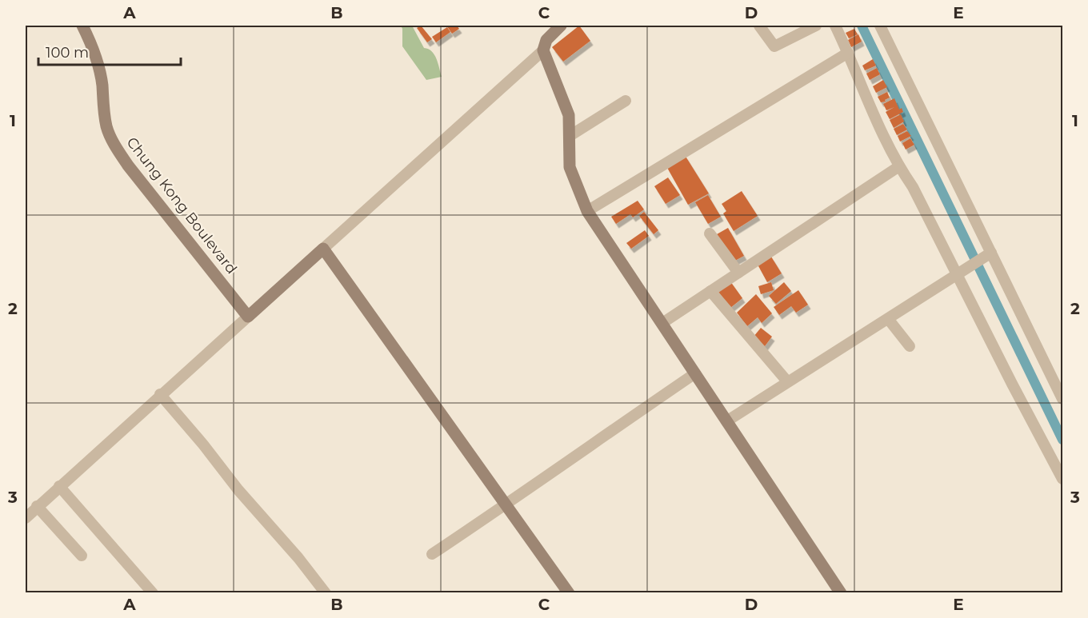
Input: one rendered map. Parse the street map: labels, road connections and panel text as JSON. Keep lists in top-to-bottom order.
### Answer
{
  "streets": {
    "main road": ["Chung Kong Boulevard"]
  },
  "scale_bar": "100 m",
  "grid": {
    "columns": [
      "A",
      "B",
      "C",
      "D",
      "E"
    ],
    "rows": ["1", "2", "3"]
  }
}
